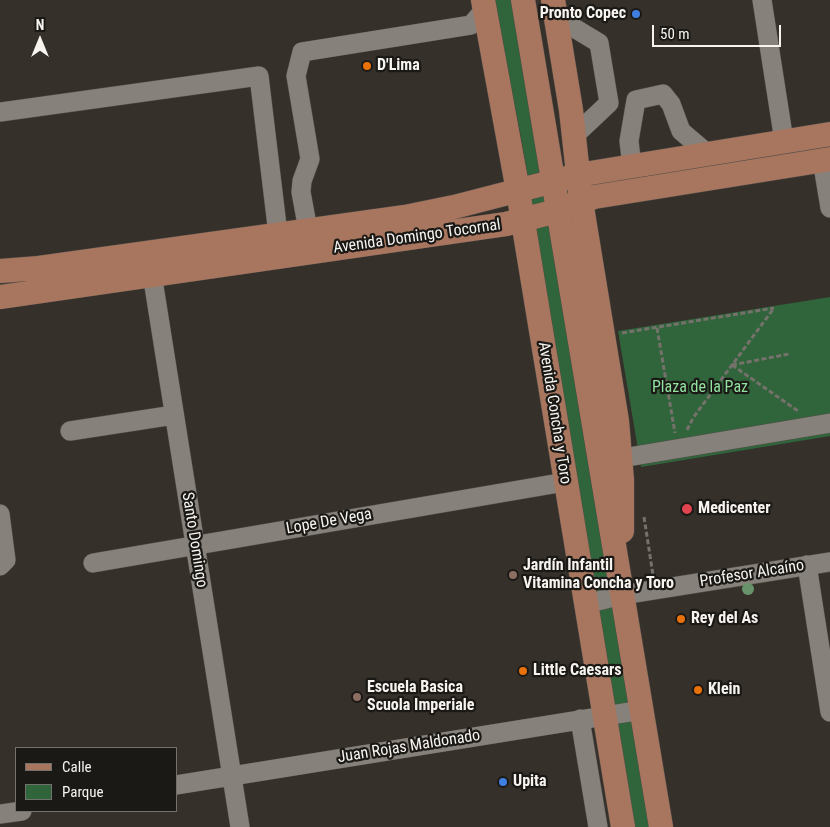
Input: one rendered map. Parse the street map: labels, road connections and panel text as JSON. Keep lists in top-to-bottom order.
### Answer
{
  "streets": {
    "main road": ["Avenida Domingo Tocornal", "Avenida Concha y Toro"],
    "street": [
      "Lope De Vega",
      "Santo Domingo",
      "Profesor Alcaíno",
      "Juan Rojas Maldonado"
    ]
  },
  "crossings": [
    ["Avenida Domingo Tocornal", "Avenida Concha y Toro"],
    ["Avenida Domingo Tocornal", "Santo Domingo"],
    ["Avenida Concha y Toro", "Lope De Vega"],
    ["Avenida Concha y Toro", "Profesor Alcaíno"],
    ["Avenida Concha y Toro", "Juan Rojas Maldonado"],
    ["Lope De Vega", "Santo Domingo"],
    ["Santo Domingo", "Juan Rojas Maldonado"]
  ],
  "parks": ["Plaza de la Paz"],
  "places": [
    "Pronto Copec",
    "D'Lima",
    "Medicenter",
    "Jardín Infantil Vitamina Concha y Toro",
    "Rey del As",
    "Little Caesars",
    "Klein",
    "Escuela Basica Scuola Imperiale",
    "Upita"
  ],
  "legend": ["Calle", "Parque"],
  "scale_bar": "50 m",
  "north": "top"
}
